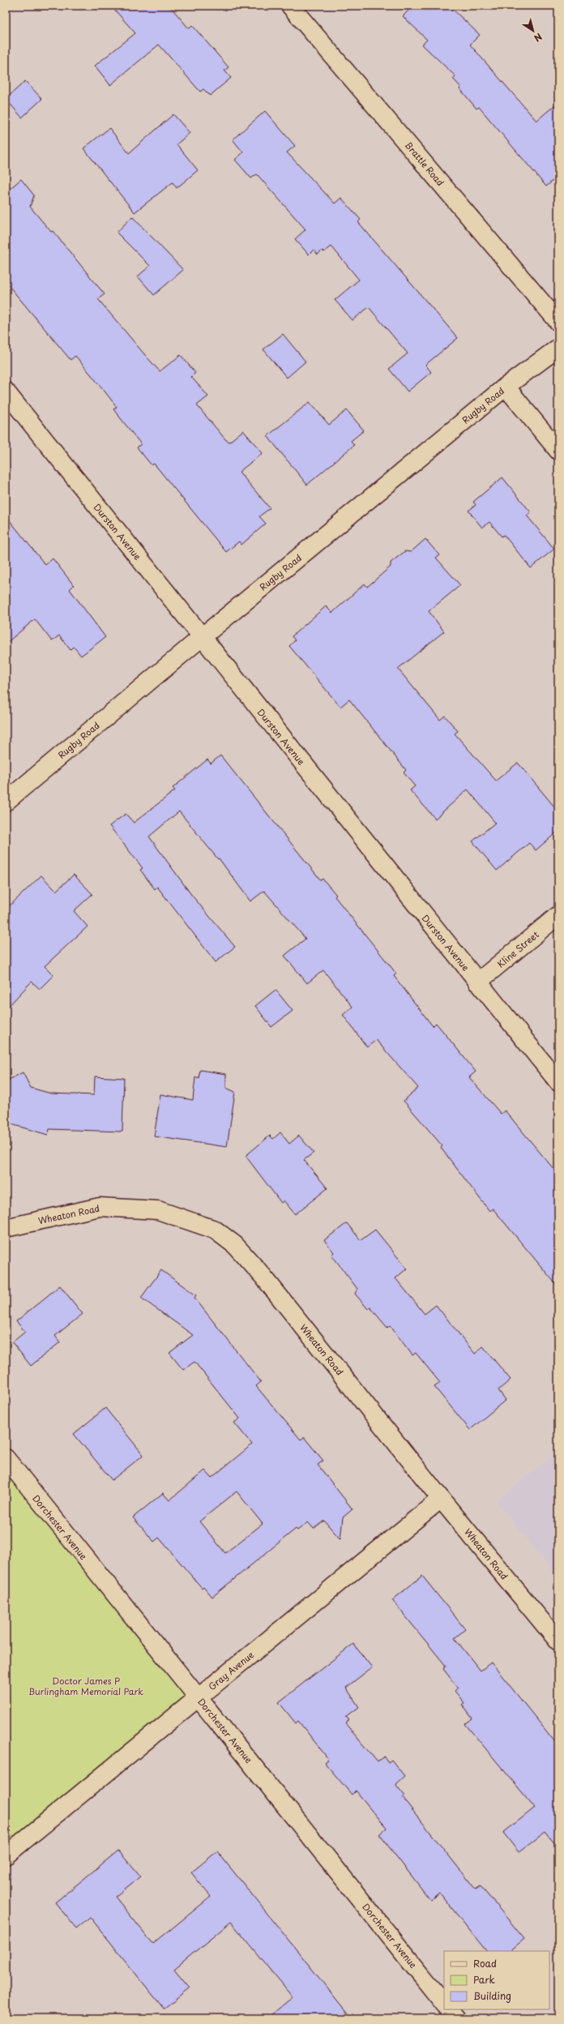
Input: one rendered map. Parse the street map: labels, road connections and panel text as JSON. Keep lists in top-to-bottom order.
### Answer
{
  "streets": {
    "street": [
      "Brattle Road",
      "Rugby Road",
      "Durston Avenue",
      "Kline Street",
      "Wheaton Road",
      "Dorchester Avenue",
      "Gray Avenue"
    ]
  },
  "crossings": [
    ["Rugby Road", "Durston Avenue"],
    ["Durston Avenue", "Kline Street"],
    ["Wheaton Road", "Gray Avenue"],
    ["Dorchester Avenue", "Gray Avenue"]
  ],
  "parks": ["Doctor James P Burlingham Memorial Park"],
  "legend": ["Road", "Park", "Building"],
  "north": "bottom right"
}
